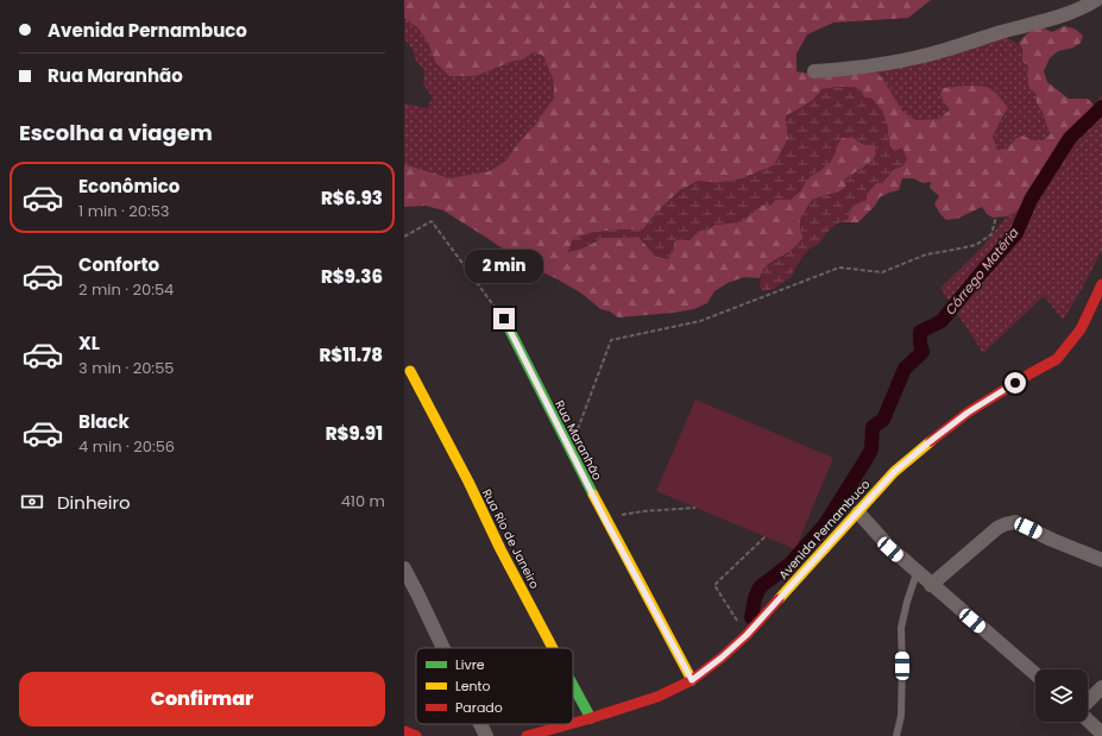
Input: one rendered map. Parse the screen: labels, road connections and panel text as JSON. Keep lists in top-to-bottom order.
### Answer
{
  "streets": {
    "street": ["Rua Maranhão", "Avenida Pernambuco", "Rua Rio de Janeiro"]
  },
  "crossings": [
    ["Rua Maranhão", "Avenida Pernambuco"],
    ["Avenida Pernambuco", "Rua Rio de Janeiro"]
  ],
  "water": ["Córrego Matéria"],
  "legend": ["Livre", "Lento", "Parado"],
  "page": {
    "banner": ["Avenida Pernambuco", "Rua Maranhão"],
    "heading": "Escolha a viagem",
    "list": [
      {
        "name": "Econômico",
        "note": "1 min · 20:53",
        "value": "R$6.93"
      },
      {
        "name": "Conforto",
        "note": "2 min · 20:54",
        "value": "R$9.36"
      },
      {
        "name": "XL",
        "note": "3 min · 20:55",
        "value": "R$11.78"
      },
      {
        "name": "Black",
        "note": "4 min · 20:56",
        "value": "R$9.91"
      }
    ],
    "bubble": "2 min",
    "pay": ["Dinheiro", "410 m"],
    "buttons": "Confirmar"
  }
}
